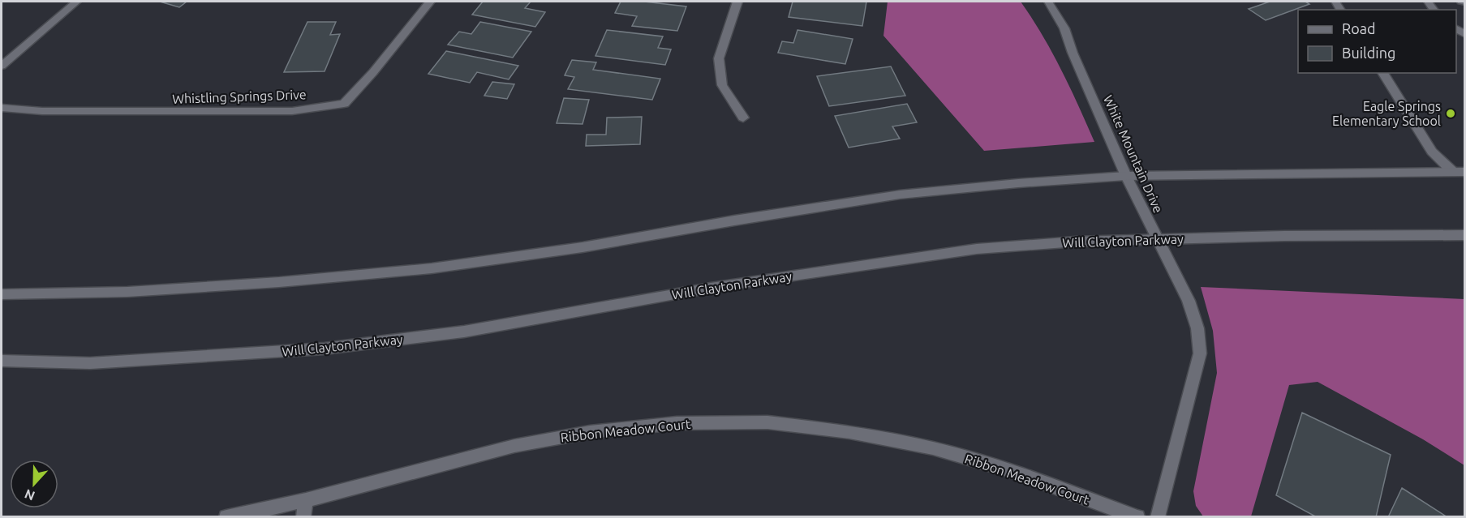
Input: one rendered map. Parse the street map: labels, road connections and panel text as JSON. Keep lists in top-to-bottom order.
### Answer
{
  "streets": {
    "main road": [
      "Whistling Springs Drive",
      "White Mountain Drive",
      "Will Clayton Parkway",
      "Ribbon Meadow Court"
    ]
  },
  "crossings": [
    ["White Mountain Drive", "Will Clayton Parkway"]
  ],
  "places": ["Eagle Springs Elementary School"],
  "legend": ["Road", "Building"],
  "north": "bottom"
}
